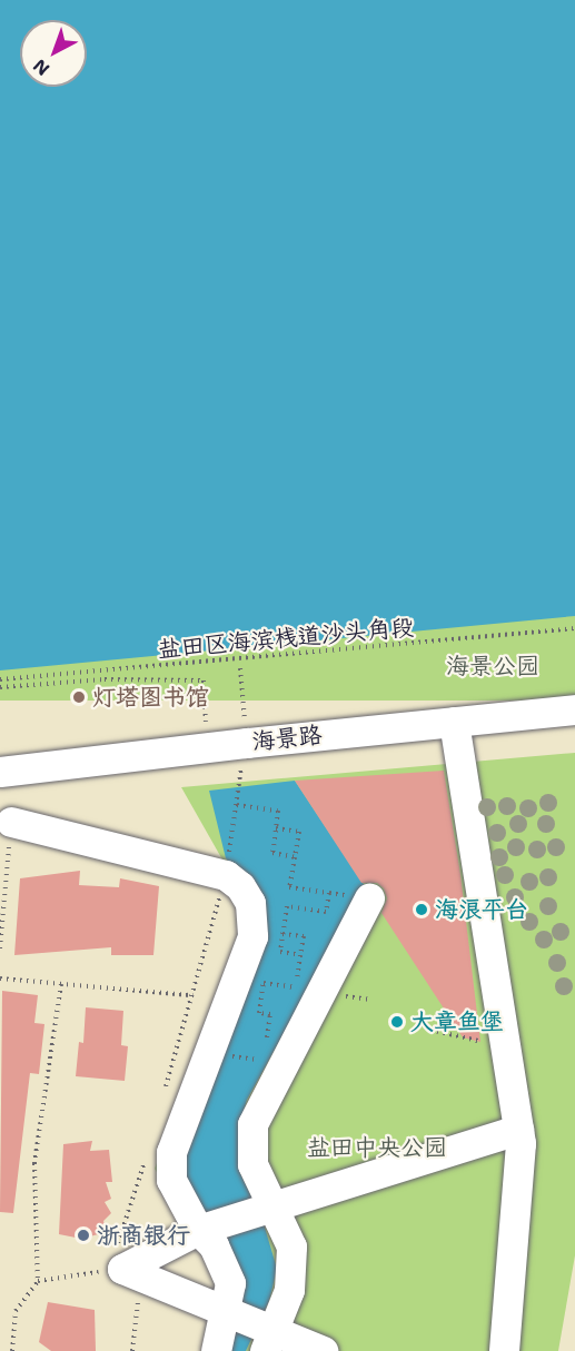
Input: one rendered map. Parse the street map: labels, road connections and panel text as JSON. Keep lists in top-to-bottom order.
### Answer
{
  "streets": {
    "street": ["海景路"],
    "path": ["盐田区海滨栈道沙头角段"]
  },
  "parks": ["海景公园", "盐田中央公园"],
  "places": [
    "灯塔图书馆",
    "海浪平台",
    "大章鱼堡",
    "浙商银行"
  ],
  "north": "bottom left"
}
